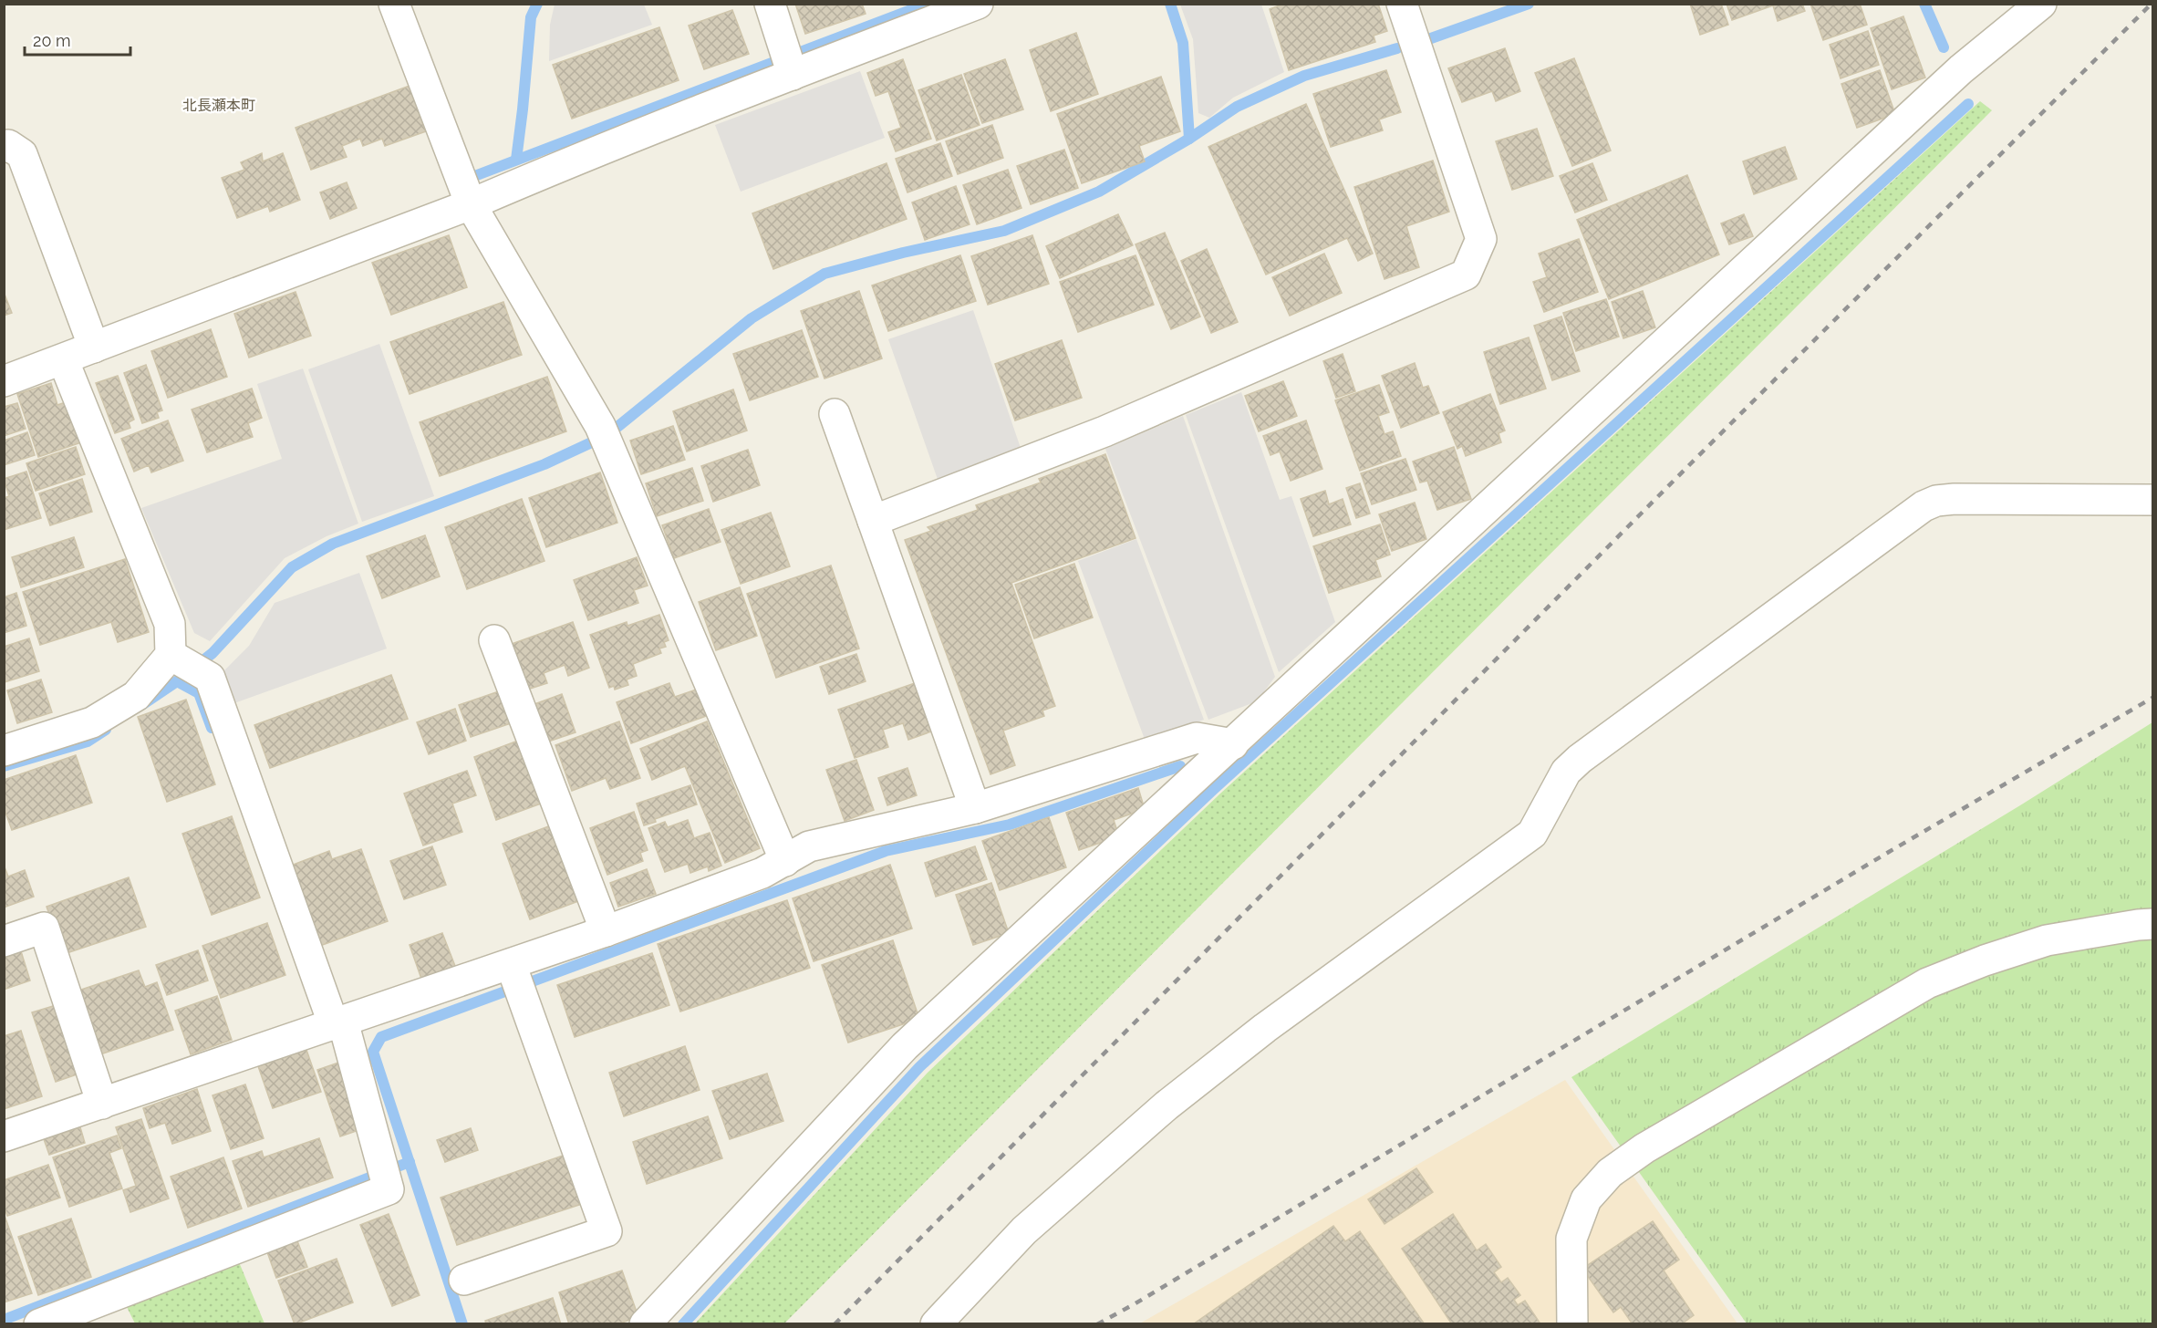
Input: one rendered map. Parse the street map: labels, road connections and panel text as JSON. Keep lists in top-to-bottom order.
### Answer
{
  "districts": ["北長瀬本町"],
  "scale_bar": "20 m"
}
